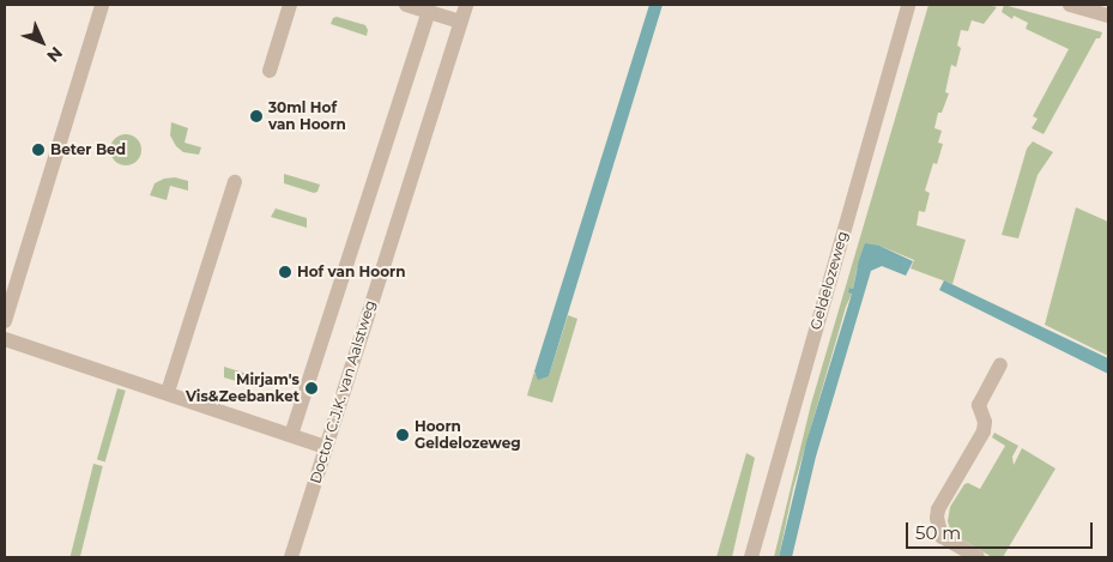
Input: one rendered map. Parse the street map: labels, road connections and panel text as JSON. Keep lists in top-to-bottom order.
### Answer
{
  "streets": {
    "street": ["Geldelozeweg", "Doctor C.J.K. van Aalstweg"]
  },
  "places": [
    "30ml Hof van Hoorn",
    "Beter Bed",
    "Hof van Hoorn",
    "Mirjam's Vis&Zeebanket",
    "Hoorn Geldelozeweg"
  ],
  "scale_bar": "50 m",
  "north": "bottom right"
}
